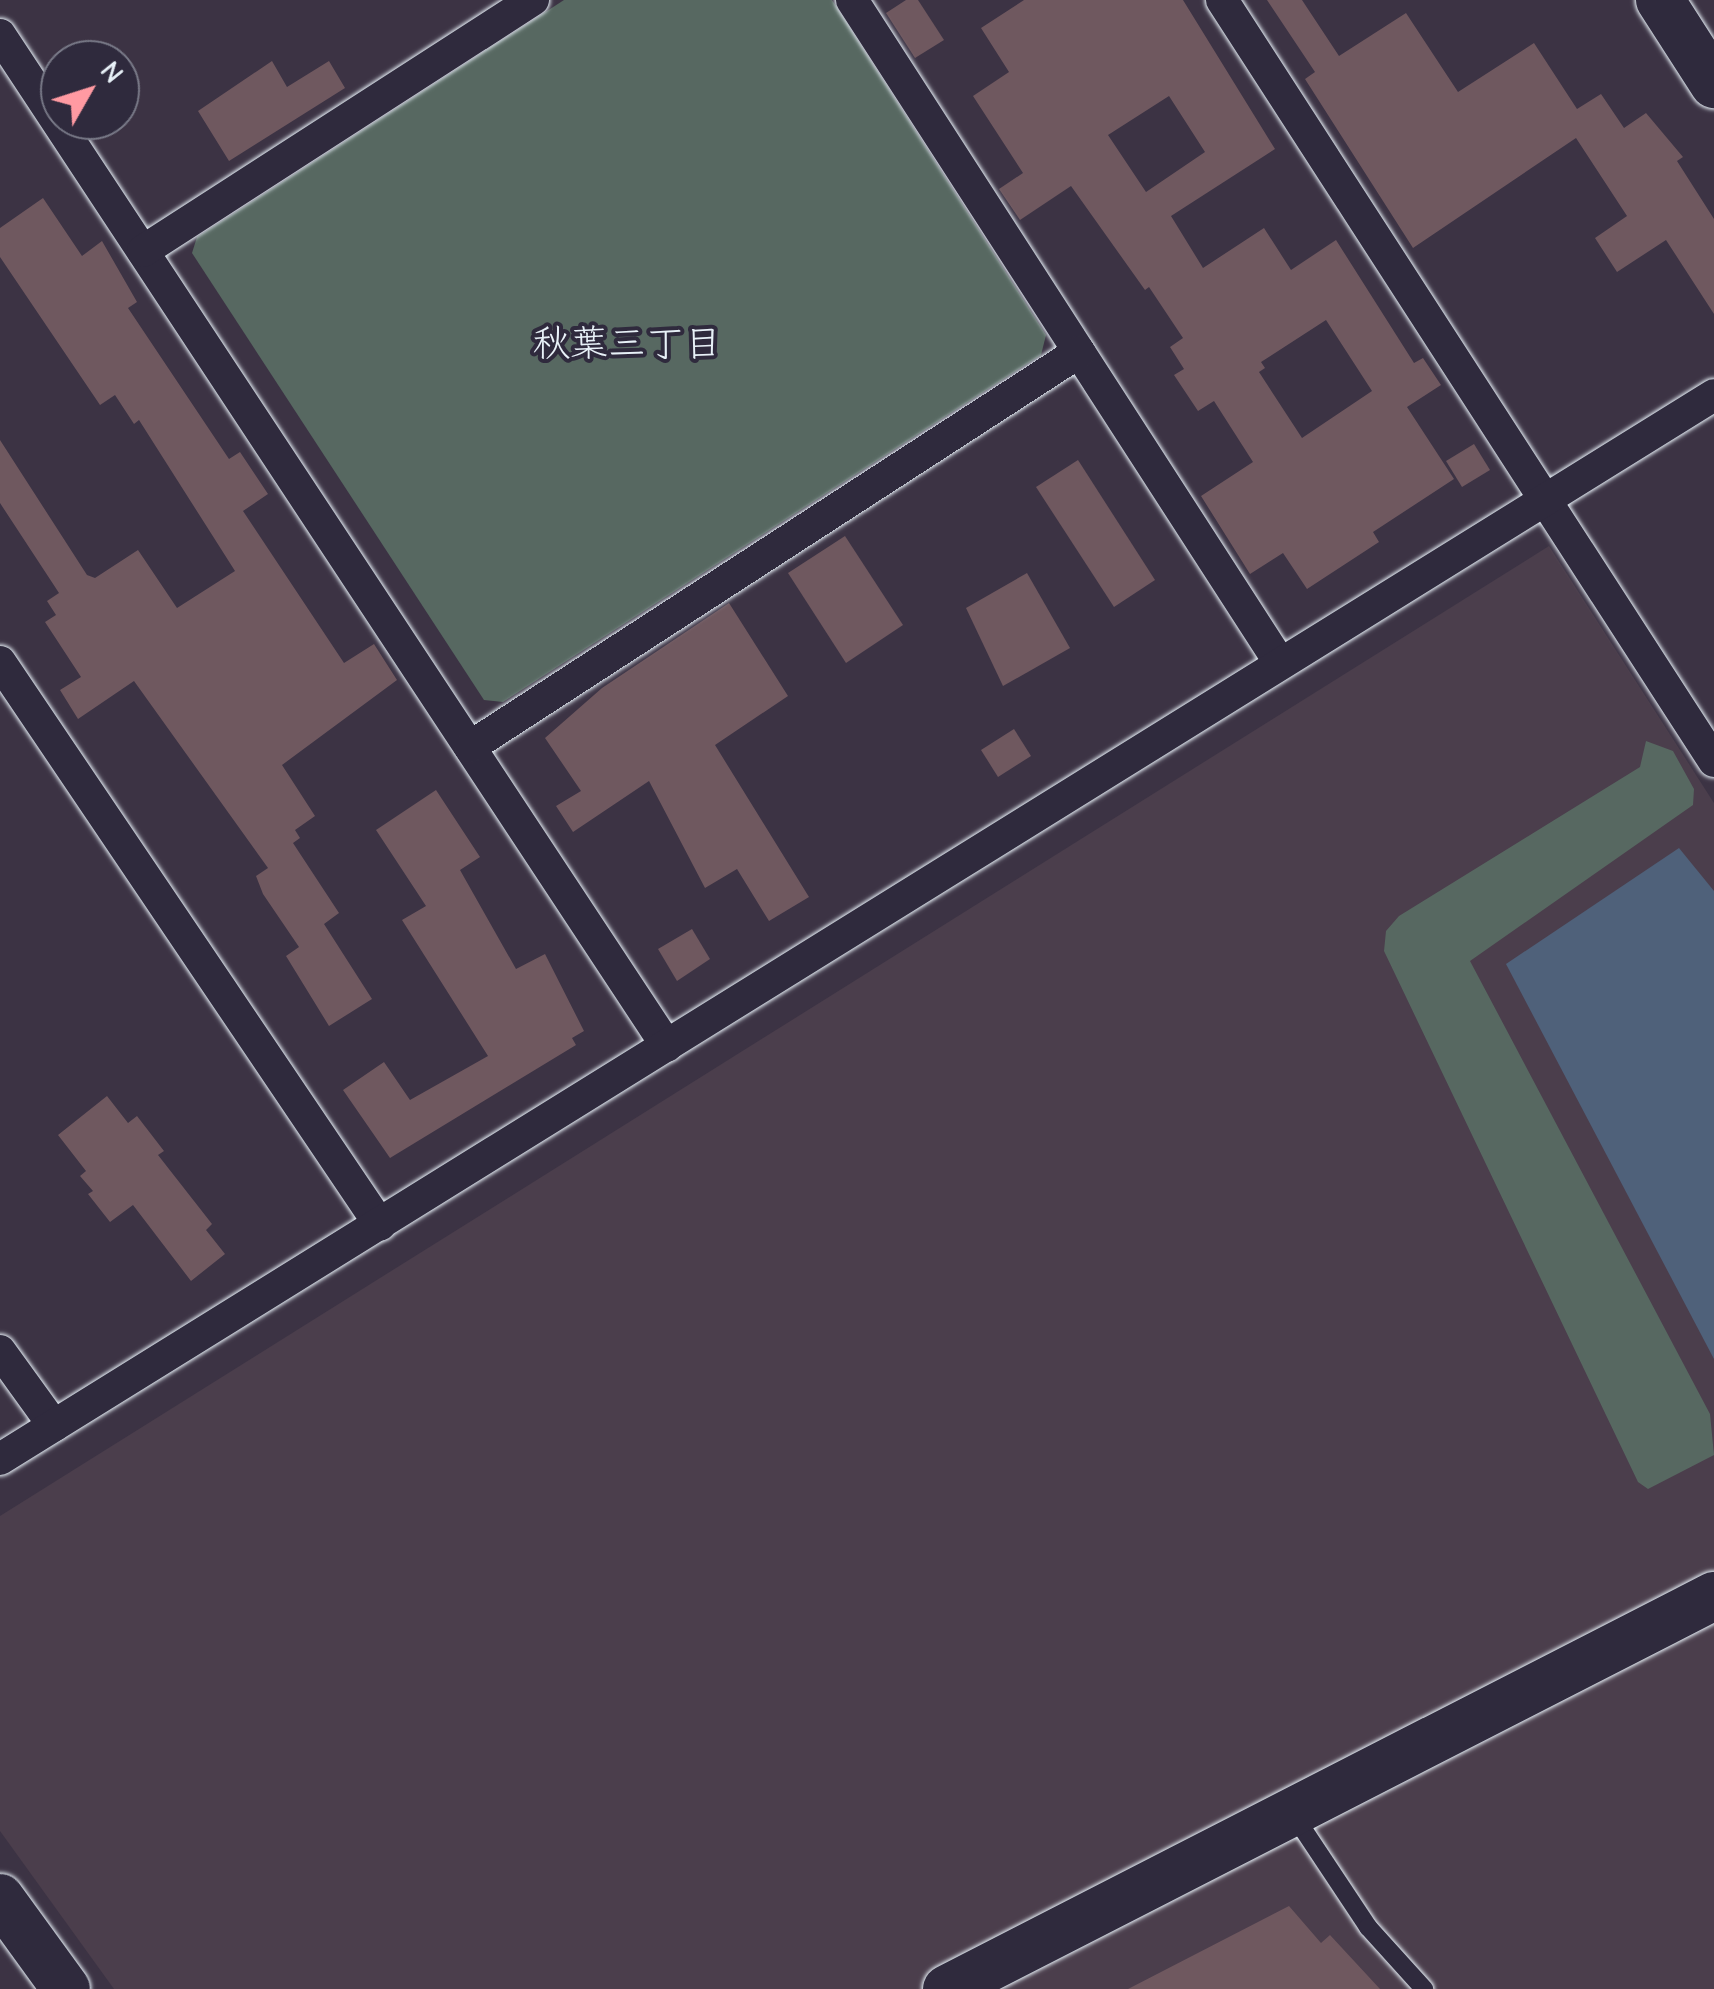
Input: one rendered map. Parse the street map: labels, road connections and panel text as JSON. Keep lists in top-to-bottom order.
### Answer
{
  "districts": ["秋葉三丁目"],
  "north": "top right"
}
